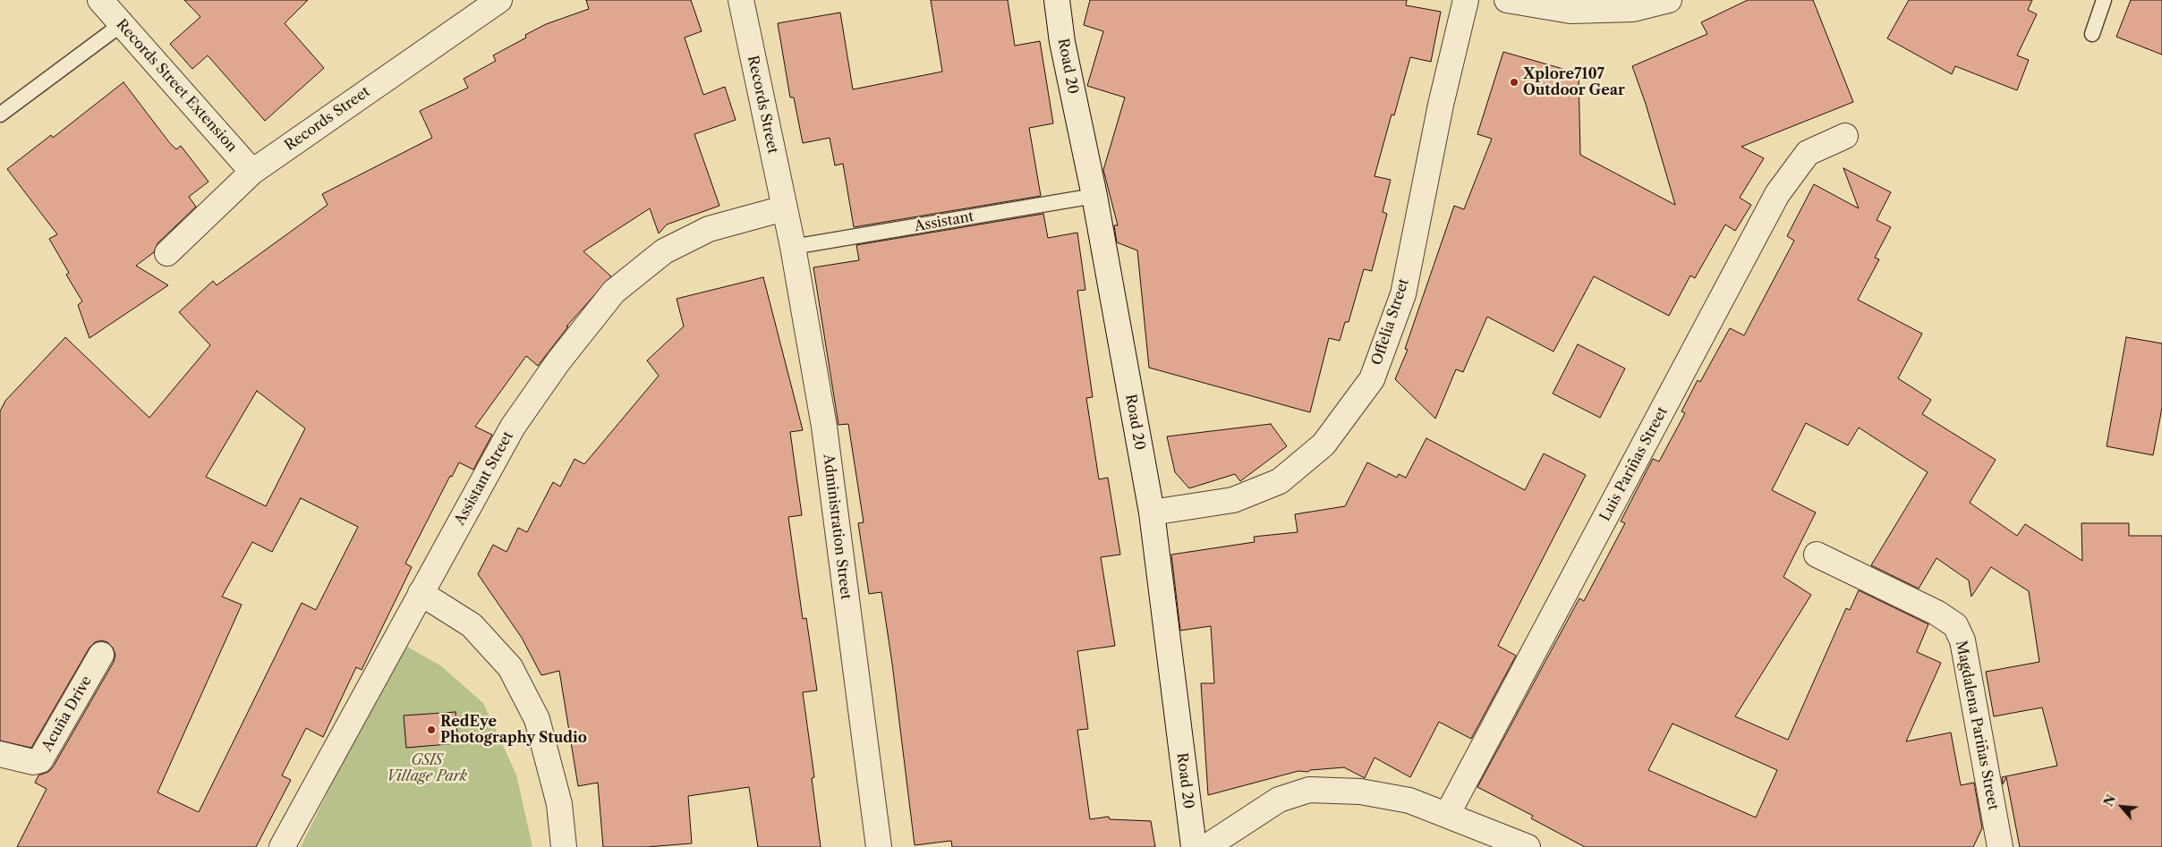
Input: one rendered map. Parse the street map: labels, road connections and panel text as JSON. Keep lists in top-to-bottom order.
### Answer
{
  "streets": {
    "street": [
      "Road 20",
      "Records Street Extension",
      "Records Street",
      "Offelia Street",
      "Luis Pariñas Street",
      "Assistant Street",
      "Administration Street",
      "Acuña Drive",
      "Magdalena Pariñas Street"
    ],
    "lane": ["Assistant"]
  },
  "crossings": [
    ["Road 20", "Assistant"],
    ["Road 20", "Offelia Street"],
    ["Records Street Extension", "Records Street"],
    ["Records Street", "Assistant Street"],
    ["Records Street", "Administration Street"],
    ["Assistant", "Administration Street"],
    ["Assistant Street", "Administration Street"]
  ],
  "parks": ["GSIS Village Park"],
  "places": ["Xplore7107 Outdoor Gear", "RedEye Photography Studio"],
  "north": "top left"
}
